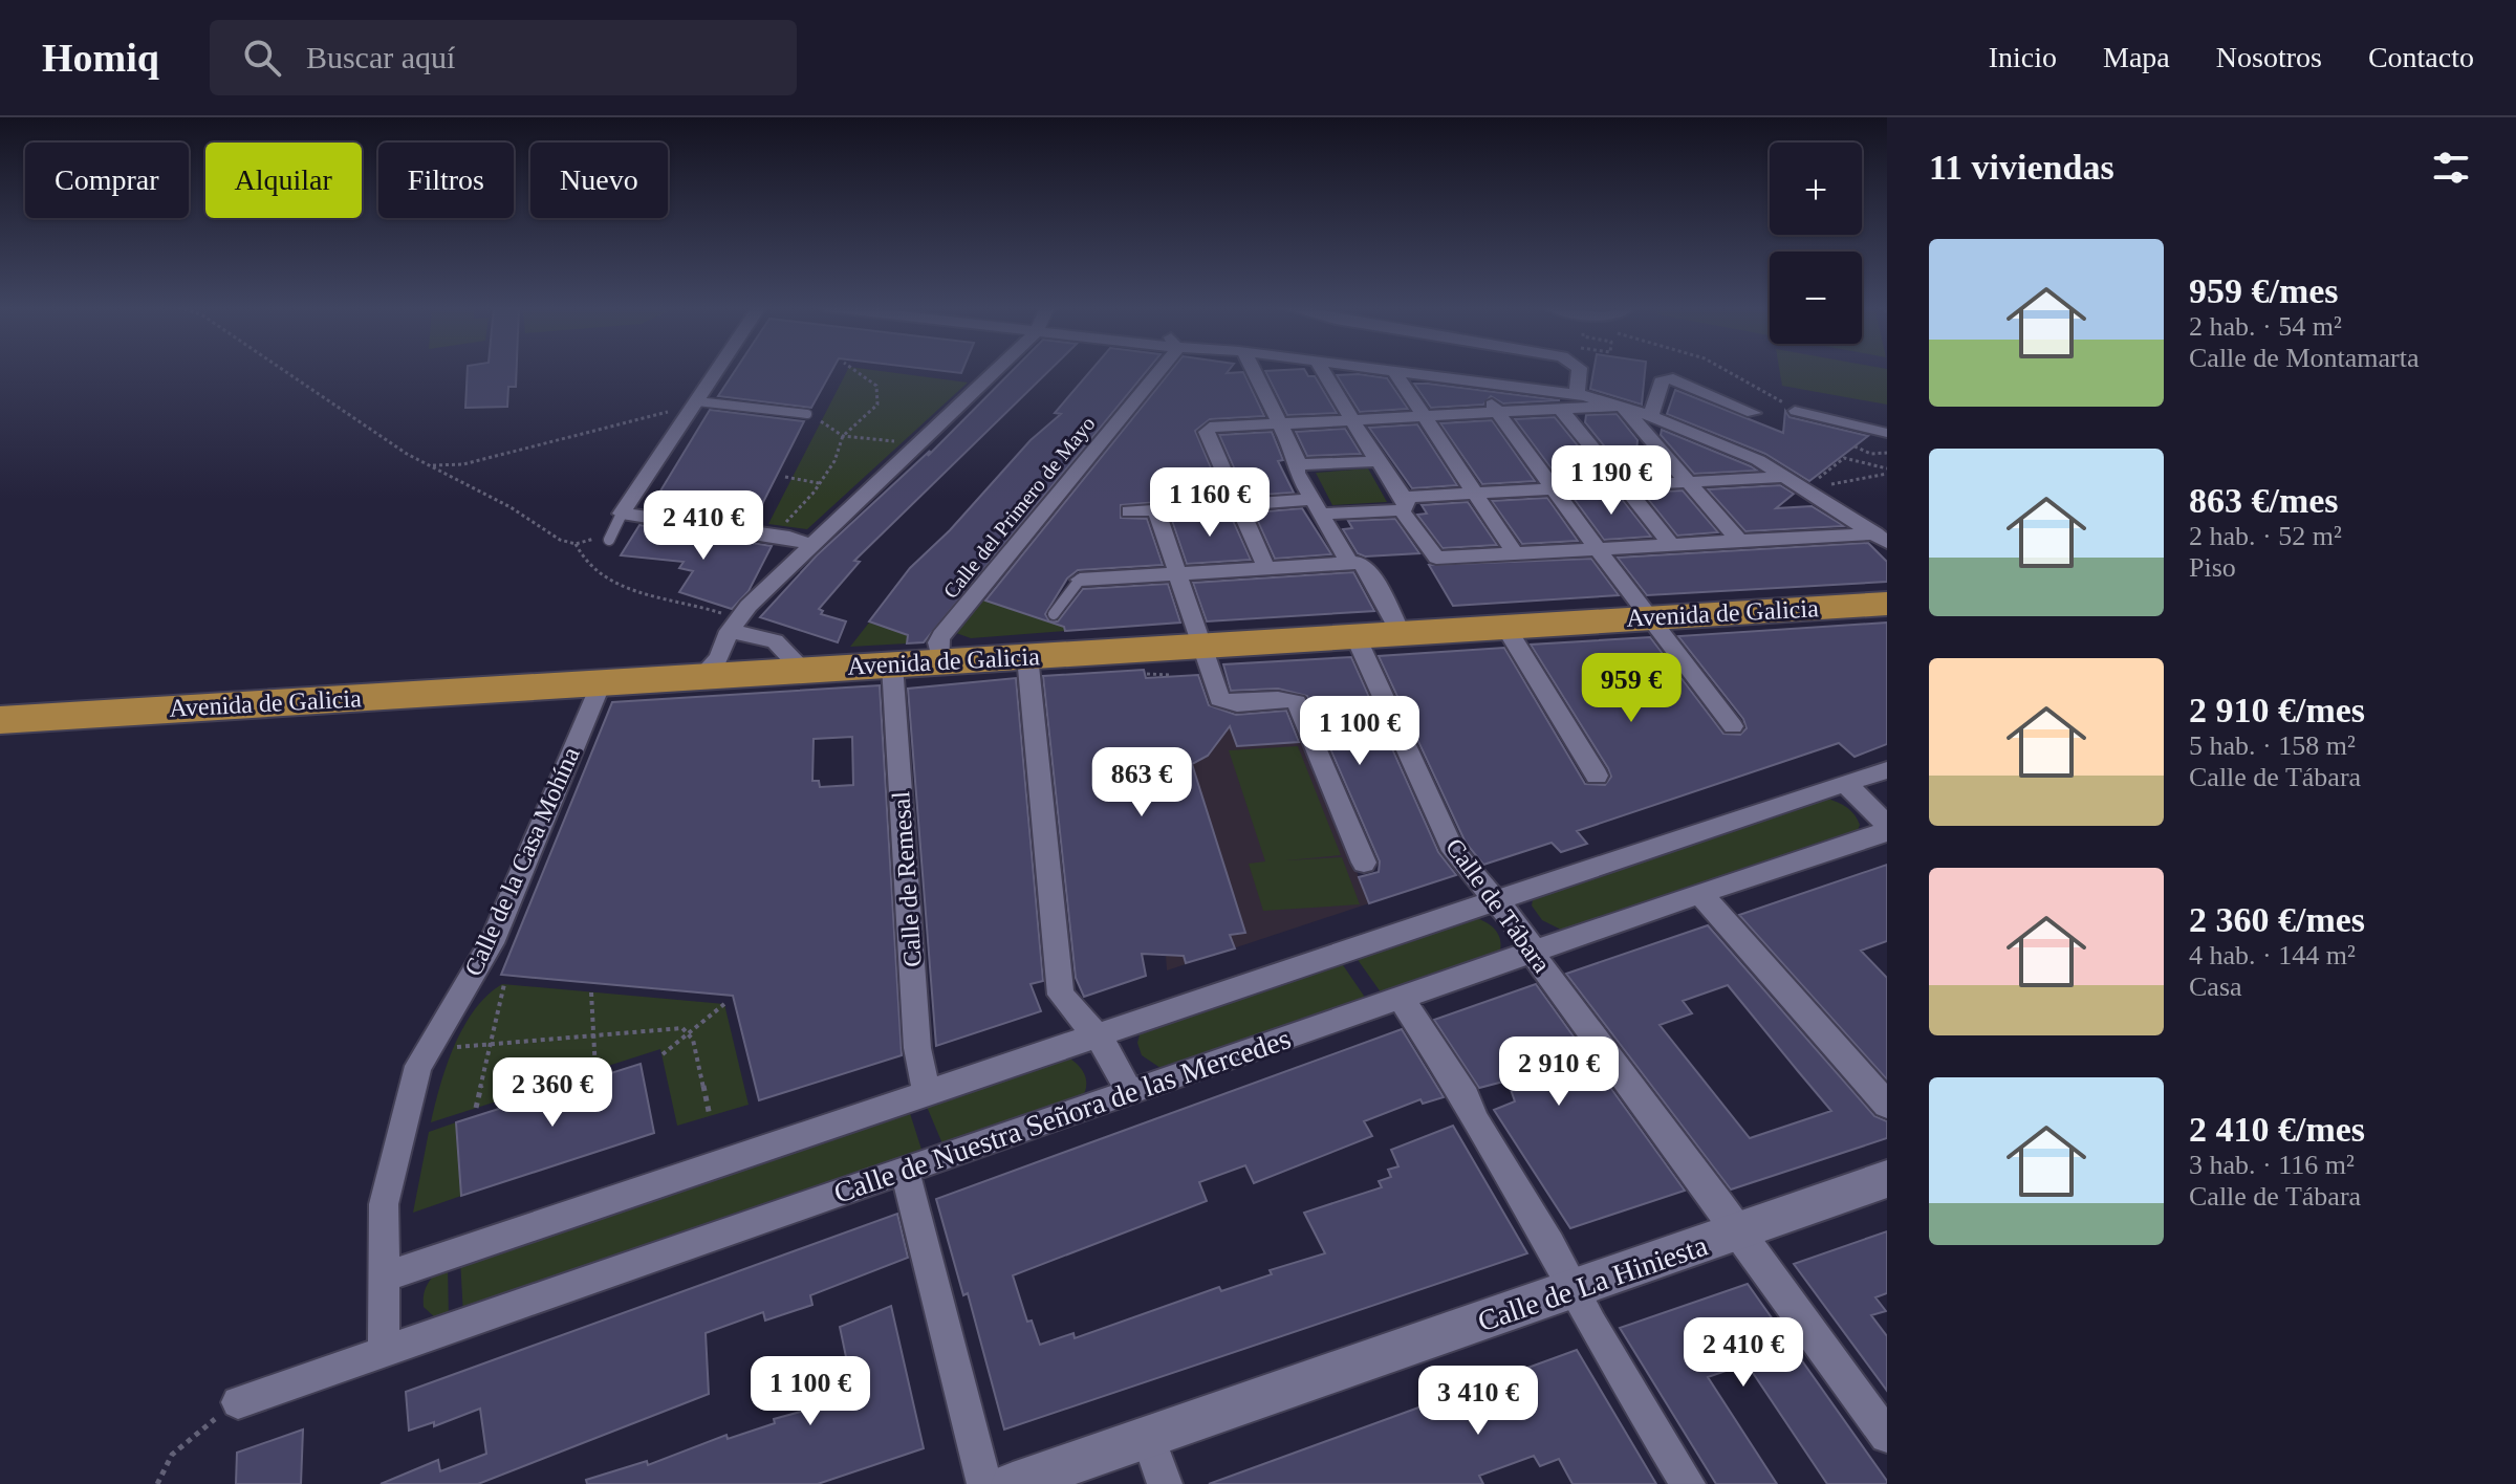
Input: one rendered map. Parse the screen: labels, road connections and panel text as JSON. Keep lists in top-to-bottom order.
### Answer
{
  "streets": {
    "highway": ["Avenida de Galicia"],
    "street": [
      "Calle del Primero de Mayo",
      "Calle de la Casa Mohína",
      "Calle de Remesal",
      "Calle de Tábara",
      "Calle de Nuestra Señora de las Mercedes",
      "Calle de La Hiniesta"
    ]
  },
  "crossings": [
    ["Calle del Primero de Mayo", "Avenida de Galicia"],
    ["Avenida de Galicia", "Calle de la Casa Mohína"],
    ["Avenida de Galicia", "Calle de Remesal"],
    ["Avenida de Galicia", "Calle de Tábara"],
    ["Calle de la Casa Mohína", "Calle de Nuestra Señora de las Mercedes"],
    ["Calle de Tábara", "Calle de Nuestra Señora de las Mercedes"],
    ["Calle de Tábara", "Calle de La Hiniesta"]
  ],
  "page": {
    "header": "Homiq",
    "search": "Buscar aquí",
    "nav": [
      "Inicio",
      "Mapa",
      "Nosotros",
      "Contacto"
    ],
    "heading": "11 viviendas",
    "map_buttons": ["+", "−"],
    "chip": [
      "Comprar",
      "Alquilar",
      "Filtros",
      "Nuevo"
    ],
    "list": [
      {
        "name": "959 €/mes",
        "note": "2 hab. · 54 m² · Calle de Montamarta"
      },
      {
        "name": "863 €/mes",
        "note": "2 hab. · 52 m² · Piso"
      },
      {
        "name": "2 910 €/mes",
        "note": "5 hab. · 158 m² · Calle de Tábara"
      },
      {
        "name": "2 360 €/mes",
        "note": "4 hab. · 144 m² · Casa"
      },
      {
        "name": "2 410 €/mes",
        "note": "3 hab. · 116 m² · Calle de Tábara"
      }
    ],
    "price": [
      "1 190 €",
      "1 160 €",
      "2 410 €",
      "959 €",
      "1 100 €",
      "863 €",
      "2 910 €",
      "2 360 €",
      "2 410 €",
      "1 100 €",
      "3 410 €"
    ]
  }
}
